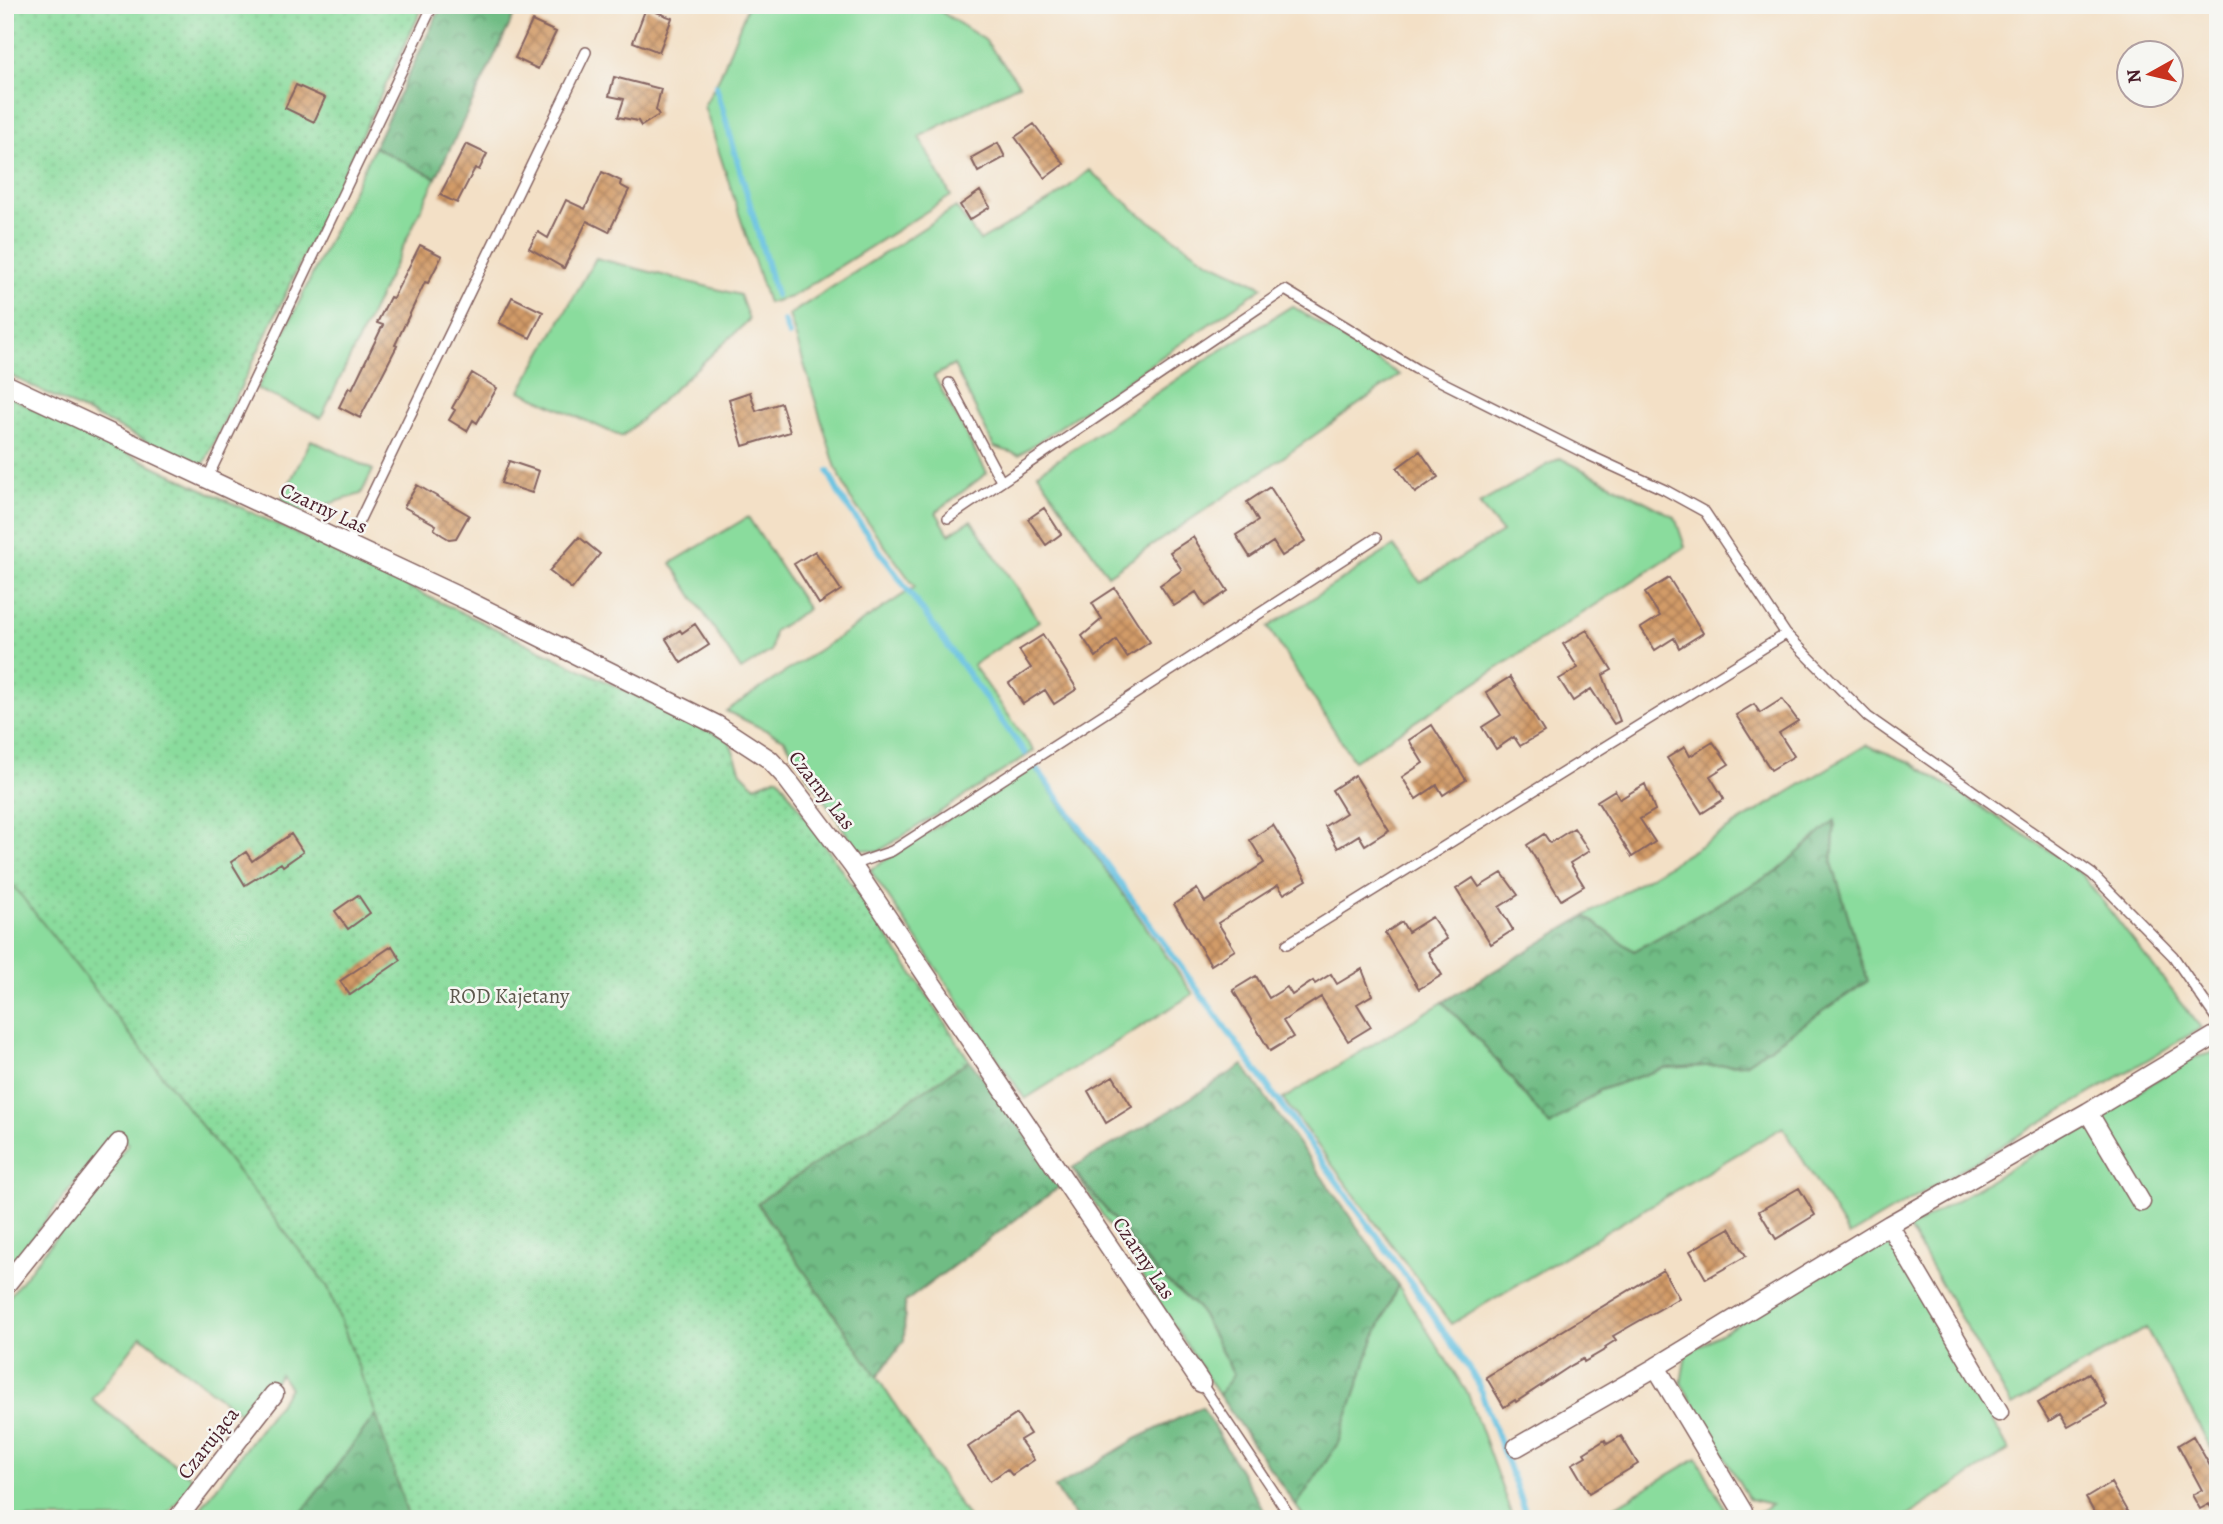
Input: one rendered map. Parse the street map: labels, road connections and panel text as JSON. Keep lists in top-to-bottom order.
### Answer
{
  "streets": {
    "street": ["Czarny Las", "Czarująca"]
  },
  "parks": ["ROD Kajetany"],
  "north": "left"
}
